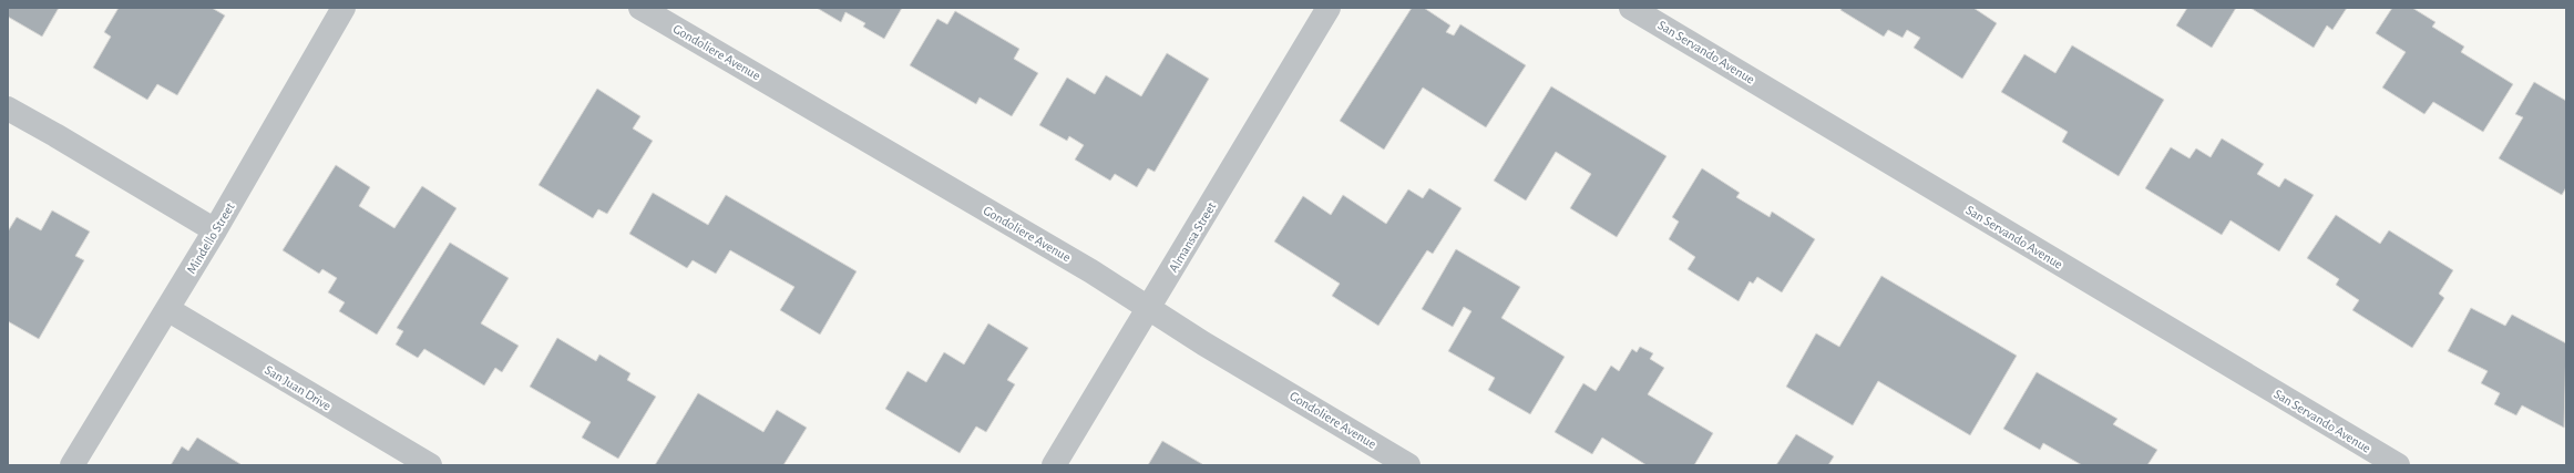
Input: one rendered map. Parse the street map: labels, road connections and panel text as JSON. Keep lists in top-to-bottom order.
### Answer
{
  "streets": {
    "street": [
      "Gondoliere Avenue",
      "San Servando Avenue",
      "Almansa Street",
      "Mindello Street",
      "San Juan Drive"
    ]
  },
  "crossings": [
    ["Gondoliere Avenue", "Almansa Street"],
    ["Mindello Street", "San Juan Drive"]
  ]
}
